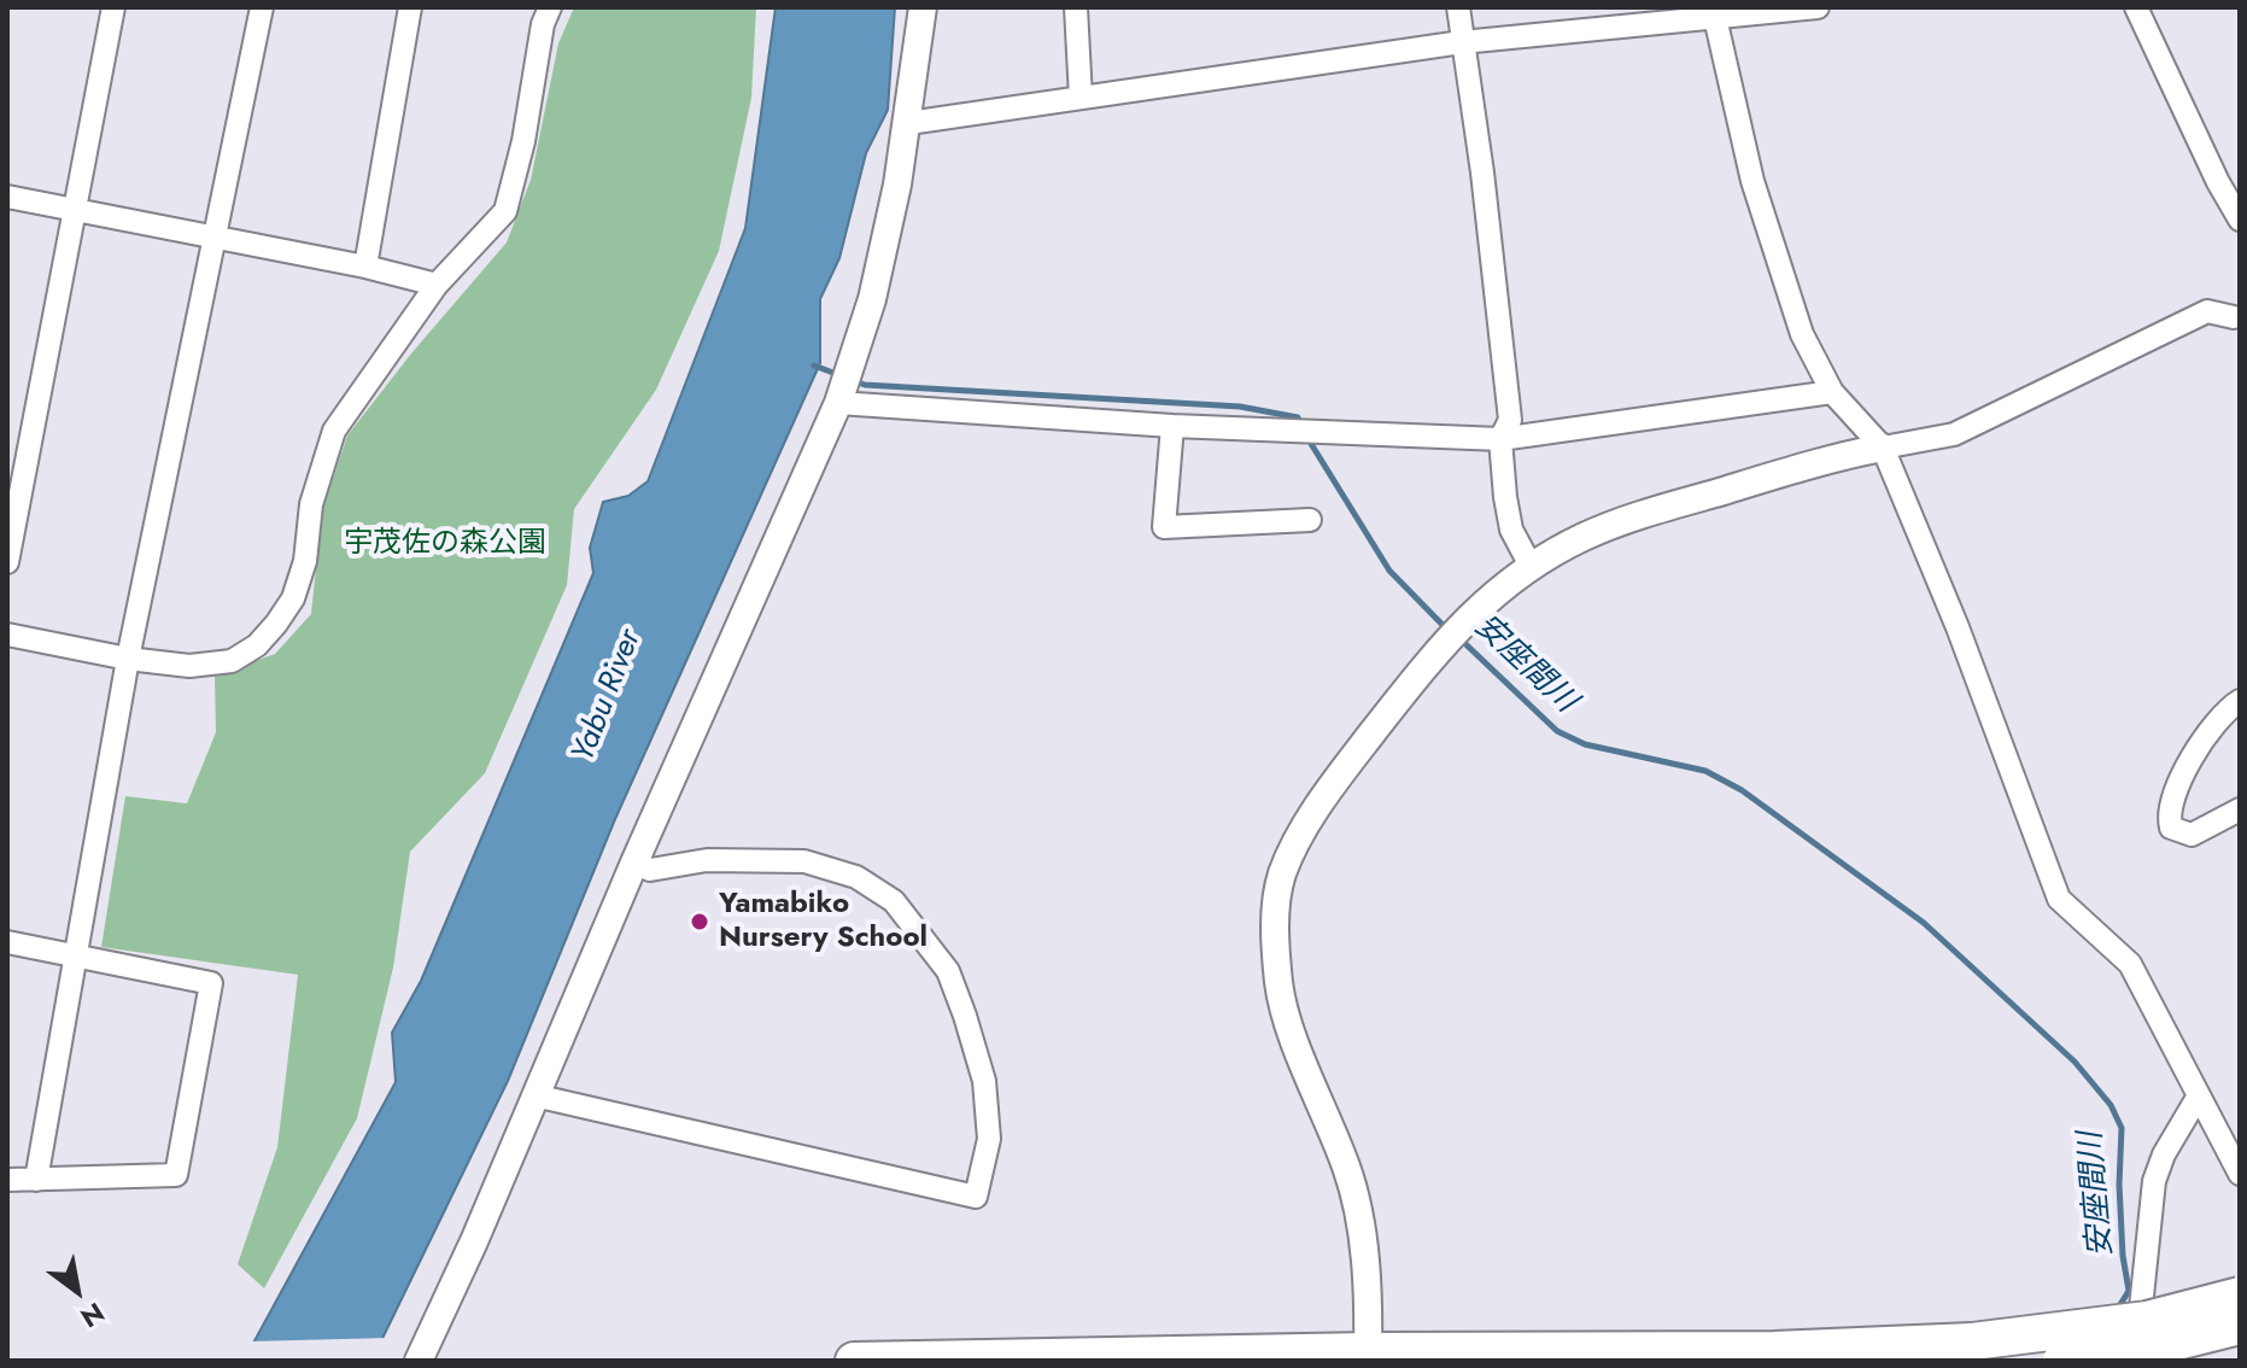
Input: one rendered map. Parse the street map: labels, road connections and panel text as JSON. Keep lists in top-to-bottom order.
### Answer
{
  "water": ["安座間川", "Yabu River"],
  "parks": ["宇茂佐の森公園"],
  "places": ["Yamabiko Nursery School"],
  "north": "bottom right"
}
